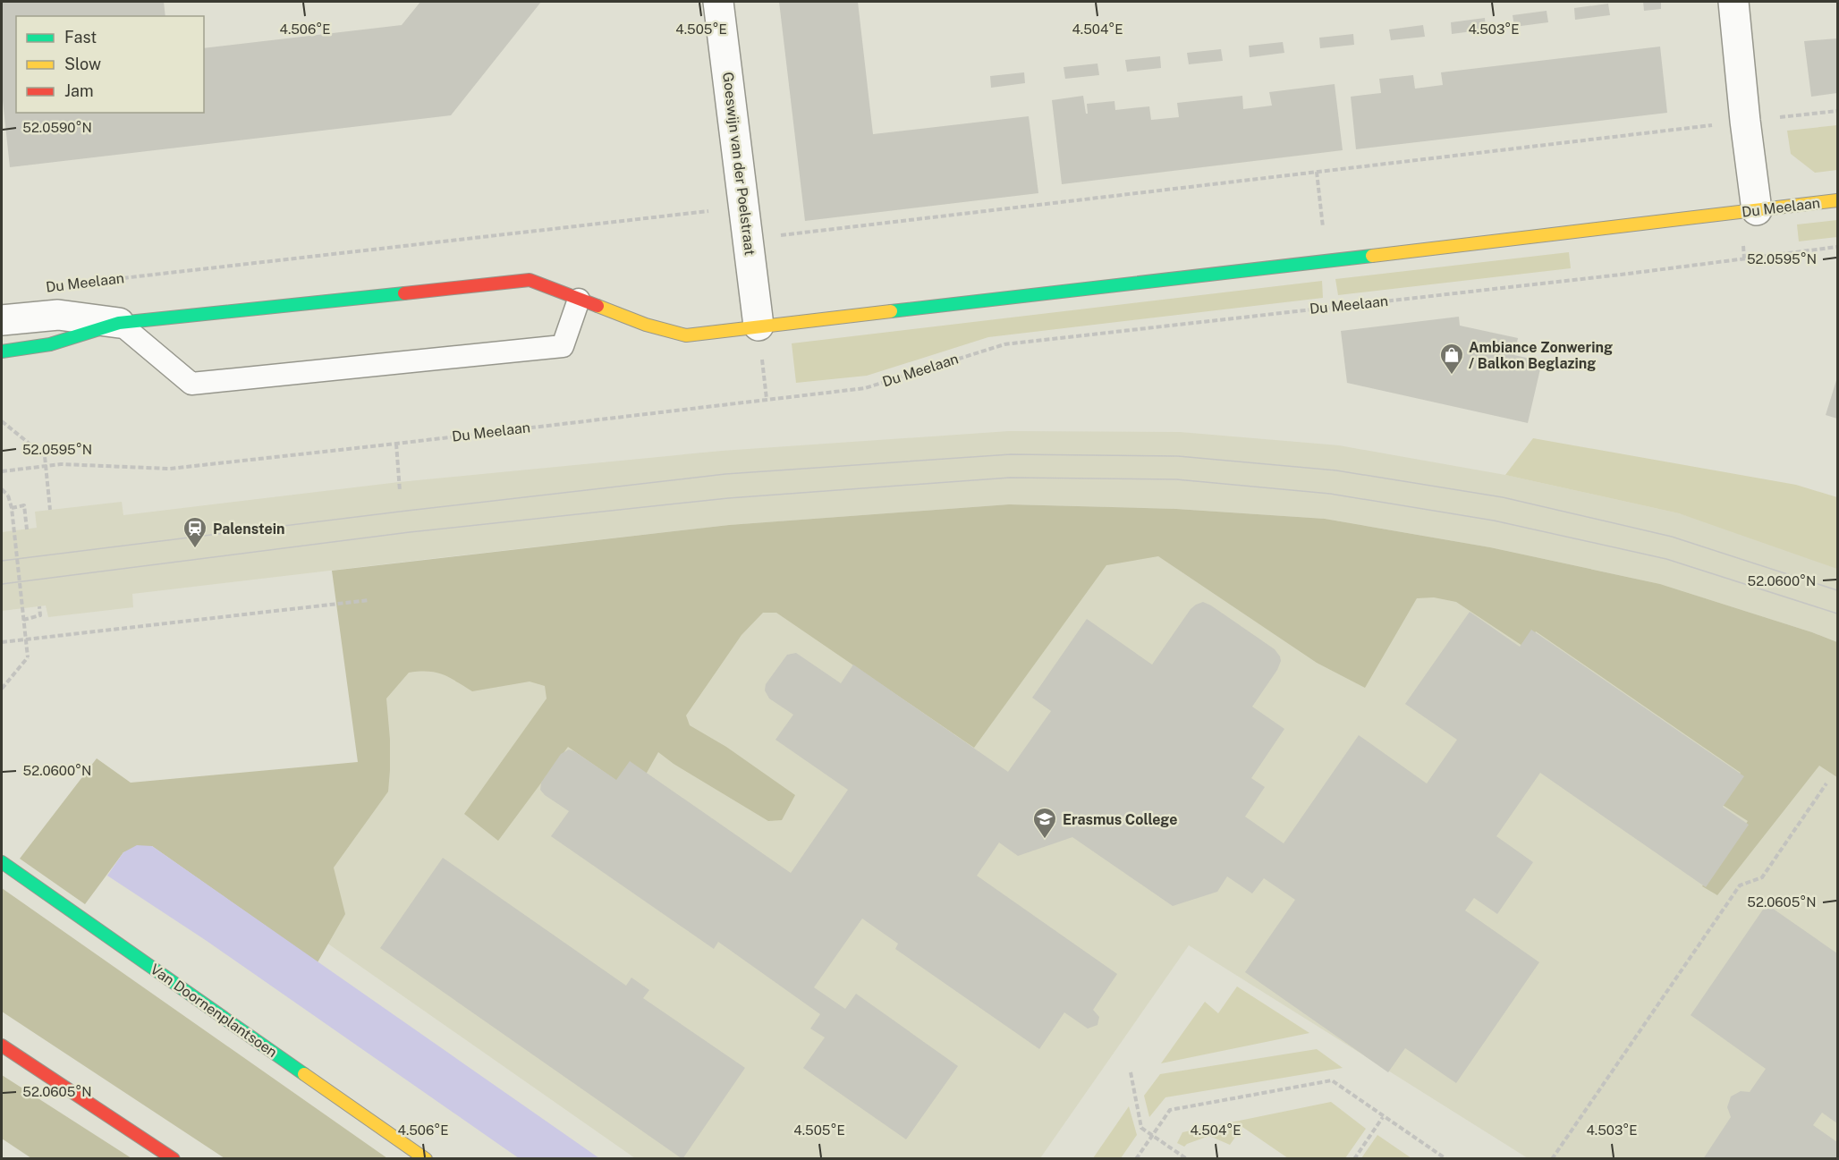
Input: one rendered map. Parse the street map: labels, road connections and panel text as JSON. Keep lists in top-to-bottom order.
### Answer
{
  "streets": {
    "street": ["Goeswijn van der Poelstraat", "Du Meelaan", "Van Doornenplantsoen"]
  },
  "crossings": [
    ["Goeswijn van der Poelstraat", "Du Meelaan"]
  ],
  "places": {
    "shop": ["Ambiance Zonwering / Balkon Beglazing"],
    "station": ["Palenstein"],
    "school or university": ["Erasmus College"]
  },
  "legend": ["Fast", "Slow", "Jam"],
  "coordinates": [
    "4.506°E",
    "4.505°E",
    "4.504°E",
    "4.503°E",
    "52.0590°N",
    "52.0595°N",
    "52.0600°N",
    "52.0605°N"
  ]
}
